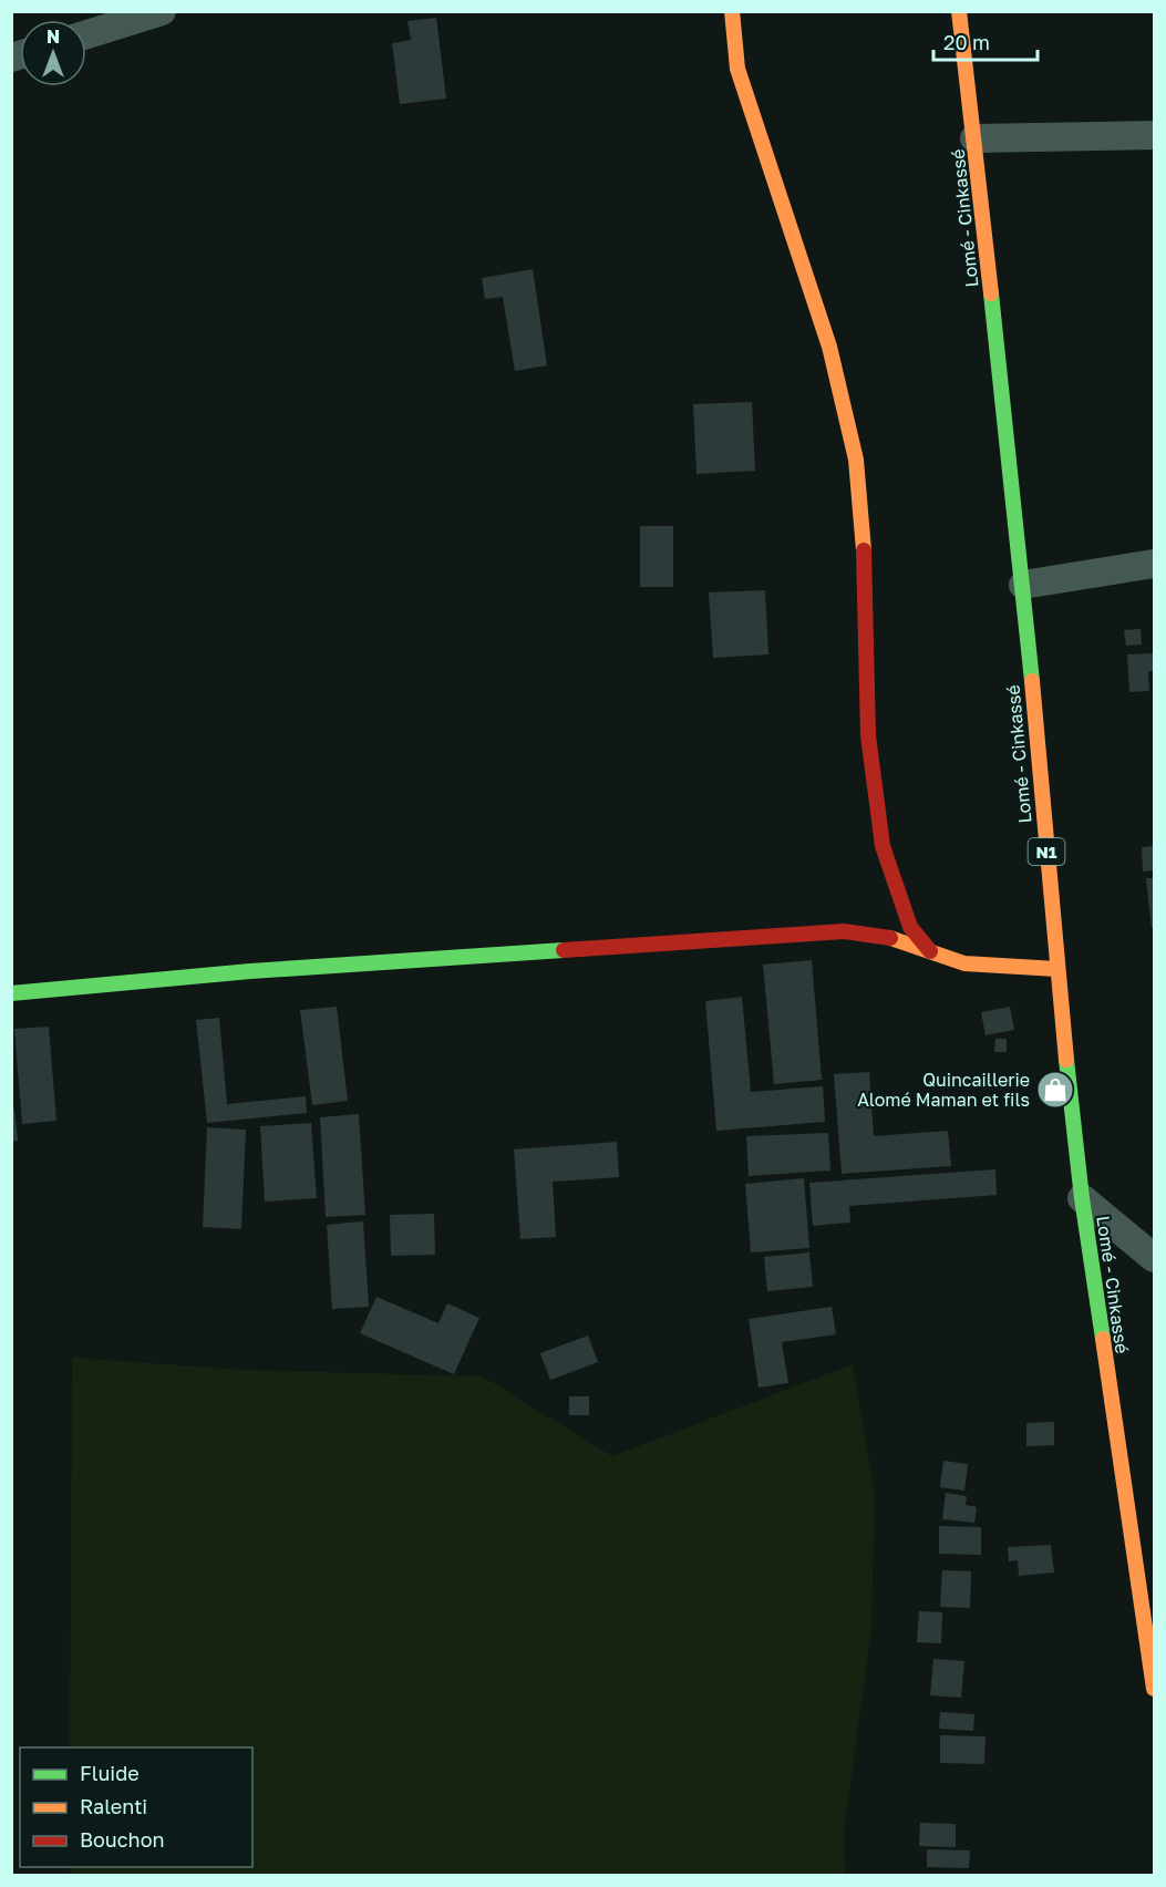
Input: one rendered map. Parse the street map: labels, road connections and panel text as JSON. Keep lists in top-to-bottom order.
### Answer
{
  "streets": {
    "main road": ["Lomé - Cinkassé", "N1"]
  },
  "places": {
    "shop": ["Quincaillerie Alomé Maman et fils"]
  },
  "legend": ["Fluide", "Ralenti", "Bouchon"],
  "scale_bar": "20 m",
  "north": "top"
}
